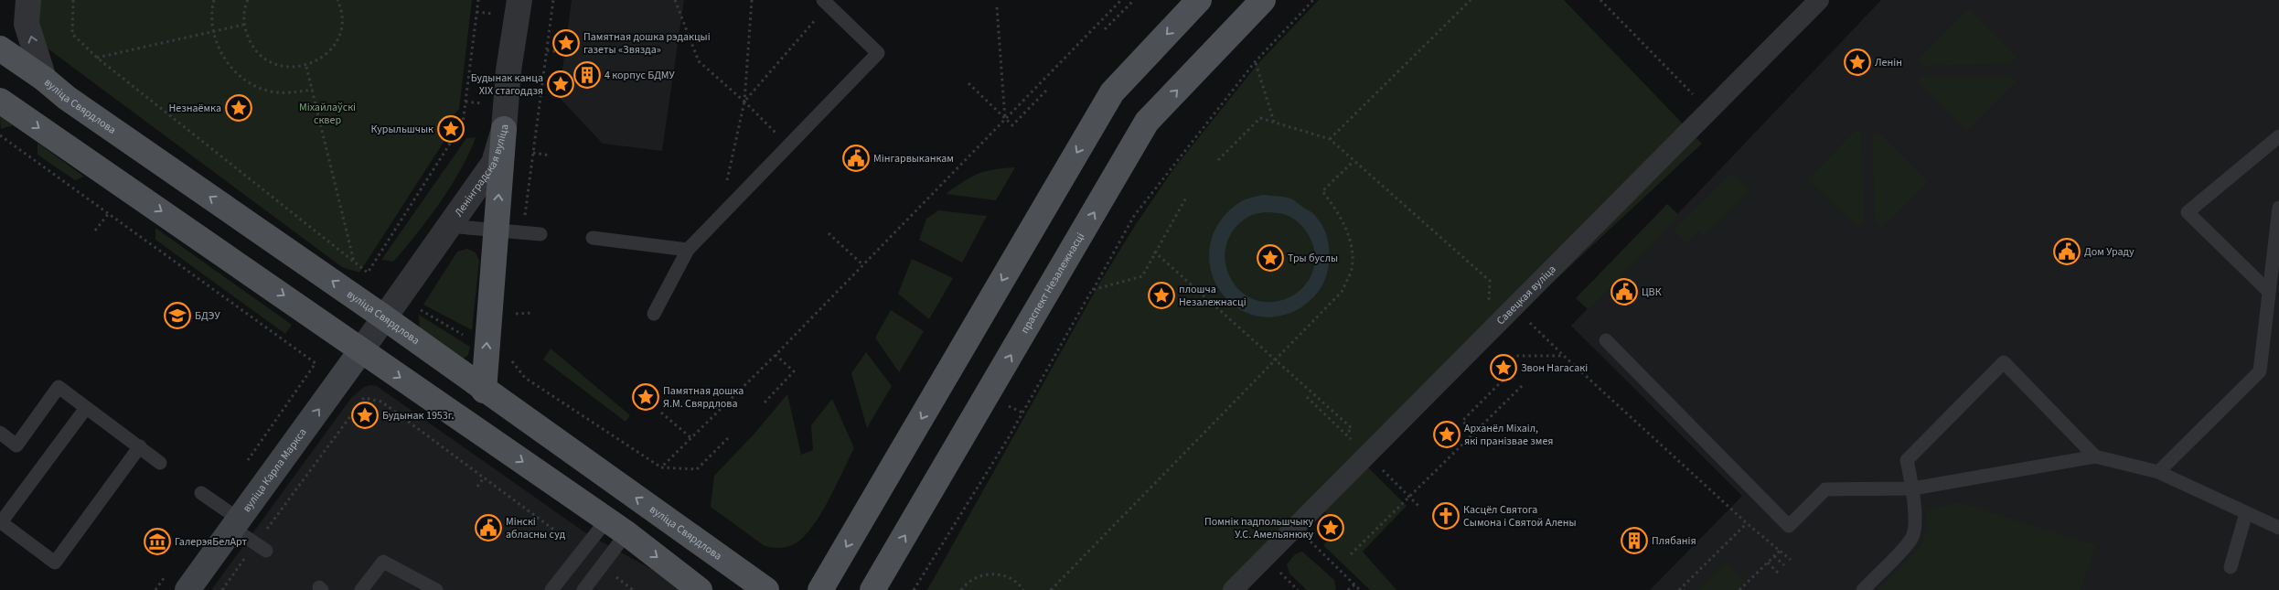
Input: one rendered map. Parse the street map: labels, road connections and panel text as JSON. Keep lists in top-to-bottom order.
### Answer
{
  "streets": {
    "main road": ["вуліца Свярдлова", "праспект Незалежнасці", "вуліца Карла Маркса"],
    "street": ["Ленінградская вуліца", "Савецкая вуліца"]
  },
  "crossings": [
    ["вуліца Свярдлова", "Ленінградская вуліца"],
    ["Ленінградская вуліца", "вуліца Карла Маркса"]
  ],
  "one_way": ["вуліца Карла Маркса"],
  "parks": ["Міхайлаўскі сквер"],
  "places": {
    "place": [
      "Памятная дошка рэдакцыі газеты «Звязда»",
      "Ленін",
      "Будынак канца XIX стагоддзя",
      "Незнаёмка",
      "Курыльшчык",
      "Тры буслы",
      "плошча Незалежнасці",
      "Звон Нагасакі",
      "Памятная дошка Я.М. Свярдлова",
      "Будынак 1953г.",
      "Арханёл Міхаіл, які пранізвае змея",
      "Помнік падпольшчыку У.С. Амельянюку"
    ],
    "building": ["4 корпус БДМУ", "Плябанія"],
    "public building": [
      "Мінгарвыканкам",
      "Дом Ураду",
      "ЦВК",
      "Мінскі абласны суд"
    ],
    "school or university": ["БДЭУ"],
    "church": ["Касцёл Святога Сымона і Святой Алены"],
    "museum": ["ГалерэяБелАрт"]
  }
}
